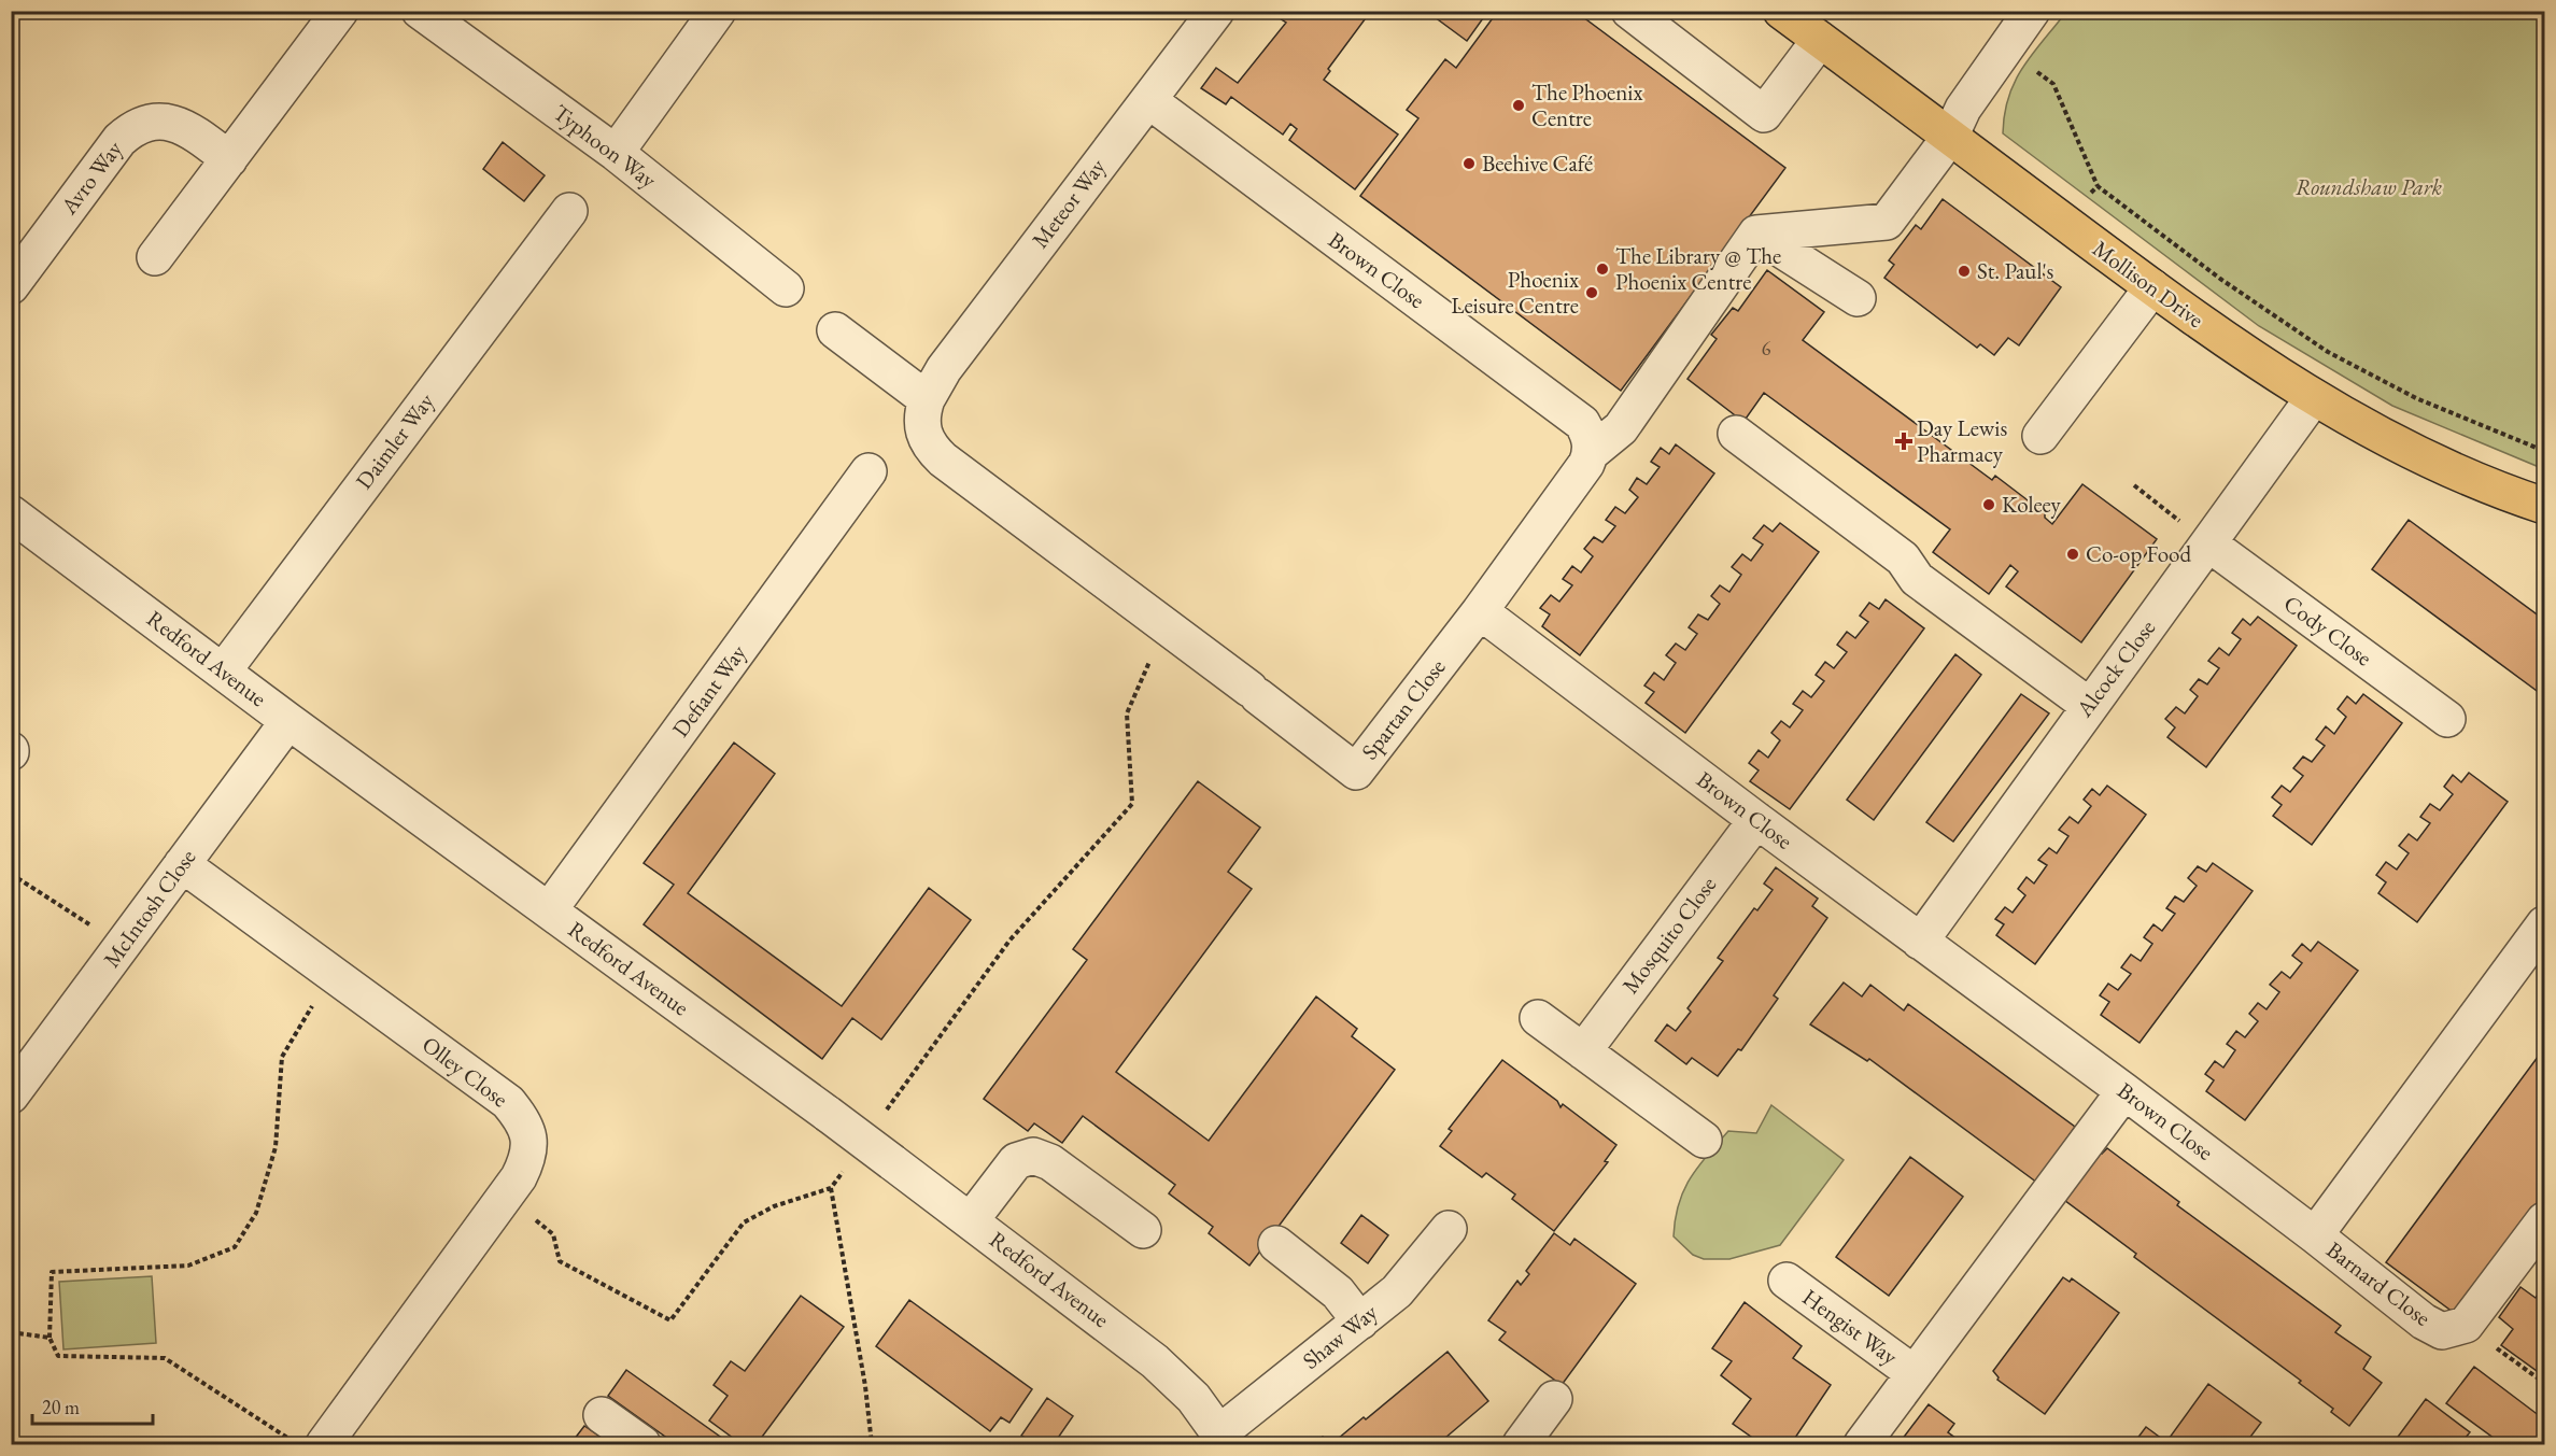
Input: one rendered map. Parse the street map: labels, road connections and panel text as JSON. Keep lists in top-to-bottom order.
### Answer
{
  "streets": {
    "main road": ["Mollison Drive"],
    "street": [
      "Typhoon Way",
      "Avro Way",
      "Meteor Way",
      "Brown Close",
      "Daimler Way",
      "Cody Close",
      "Redford Avenue",
      "Alcock Close",
      "Defiant Way",
      "Spartan Close",
      "McIntosh Close",
      "Mosquito Close",
      "Olley Close",
      "Barnard Close",
      "Hengist Way",
      "Shaw Way"
    ]
  },
  "crossings": [
    ["Meteor Way", "Brown Close"],
    ["Meteor Way", "Spartan Close"],
    ["Brown Close", "Alcock Close"],
    ["Brown Close", "Spartan Close"],
    ["Brown Close", "Mosquito Close"],
    ["Brown Close", "Barnard Close"],
    ["Brown Close", "Hengist Way"],
    ["Mollison Drive", "Alcock Close"],
    ["Daimler Way", "Redford Avenue"],
    ["Cody Close", "Alcock Close"],
    ["Redford Avenue", "Defiant Way"],
    ["Redford Avenue", "McIntosh Close"],
    ["Redford Avenue", "Shaw Way"],
    ["McIntosh Close", "Olley Close"]
  ],
  "parks": ["Roundshaw Park"],
  "places": {
    "other": [
      "The Phoenix Centre",
      "Beehive Café",
      "The Library @ The Phoenix Centre",
      "St. Paul's",
      "Phoenix Leisure Centre",
      "Koleey",
      "Co-op Food"
    ],
    "health": ["Day Lewis Pharmacy"]
  },
  "house_numbers": ["6"],
  "scale_bar": "20 m"
}
